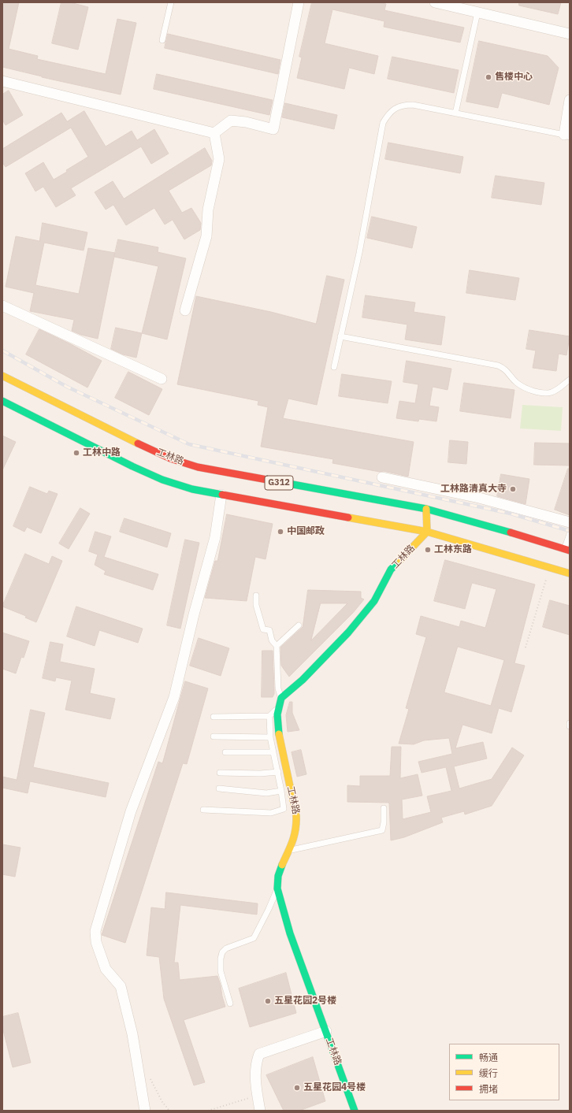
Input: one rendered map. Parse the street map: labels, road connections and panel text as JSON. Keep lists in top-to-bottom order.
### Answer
{
  "streets": {
    "main road": ["工林路", "G312"]
  },
  "crossings": [
    ["工林路", "G312"]
  ],
  "places": [
    "售楼中心",
    "工林中路",
    "工林路清真大寺",
    "中国邮政",
    "工林东路",
    "五星花园2号楼",
    "五星花园4号楼"
  ],
  "legend": ["畅通", "缓行", "拥堵"]
}
